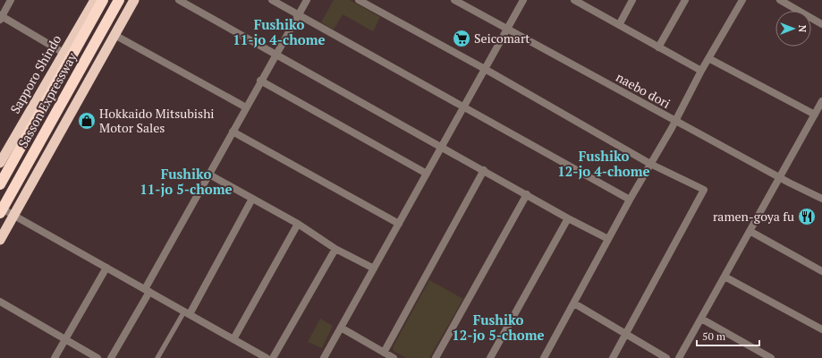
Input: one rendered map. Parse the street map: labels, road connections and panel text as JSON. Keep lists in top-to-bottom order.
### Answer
{
  "streets": {
    "highway": ["Sapporo Shindo", "Sasson Expressway"],
    "street": ["naebo dori"]
  },
  "districts": [
    "Fushiko 11-jo 4-chome",
    "Fushiko 12-jo 4-chome",
    "Fushiko 11-jo 5-chome",
    "Fushiko 12-jo 5-chome"
  ],
  "places": {
    "supermarket": ["Seicomart"],
    "shop": ["Hokkaido Mitsubishi Motor Sales"],
    "restaurant": ["ramen-goya fu"]
  },
  "scale_bar": "50 m",
  "north": "right"
}
